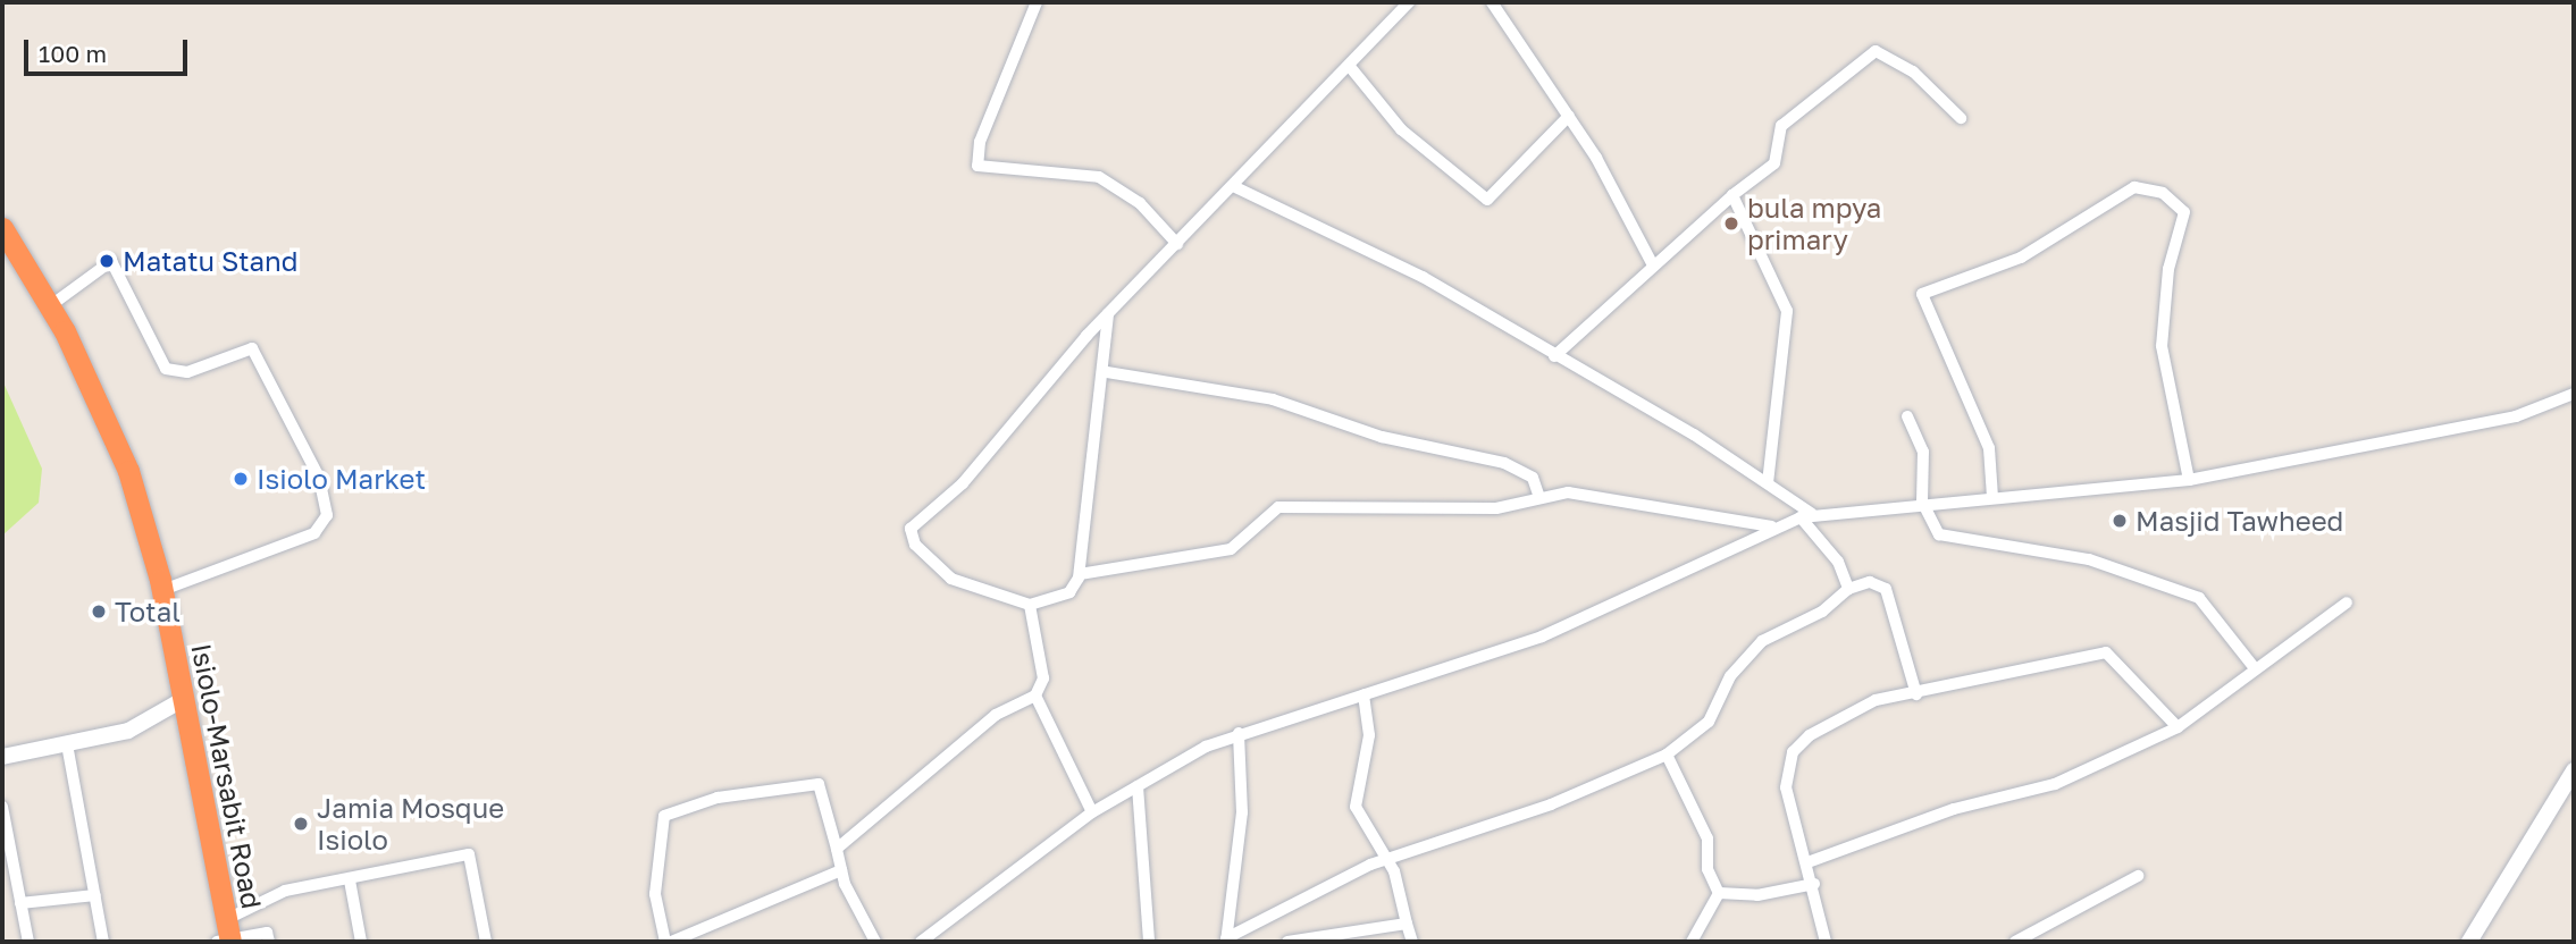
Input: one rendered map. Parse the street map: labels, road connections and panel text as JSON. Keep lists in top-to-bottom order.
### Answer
{
  "streets": {
    "highway": ["Isiolo-Marsabit Road"]
  },
  "places": [
    "bula mpya primary",
    "Matatu Stand",
    "Isiolo Market",
    "Masjid Tawheed",
    "Total",
    "Jamia Mosque Isiolo"
  ],
  "scale_bar": "100 m"
}
